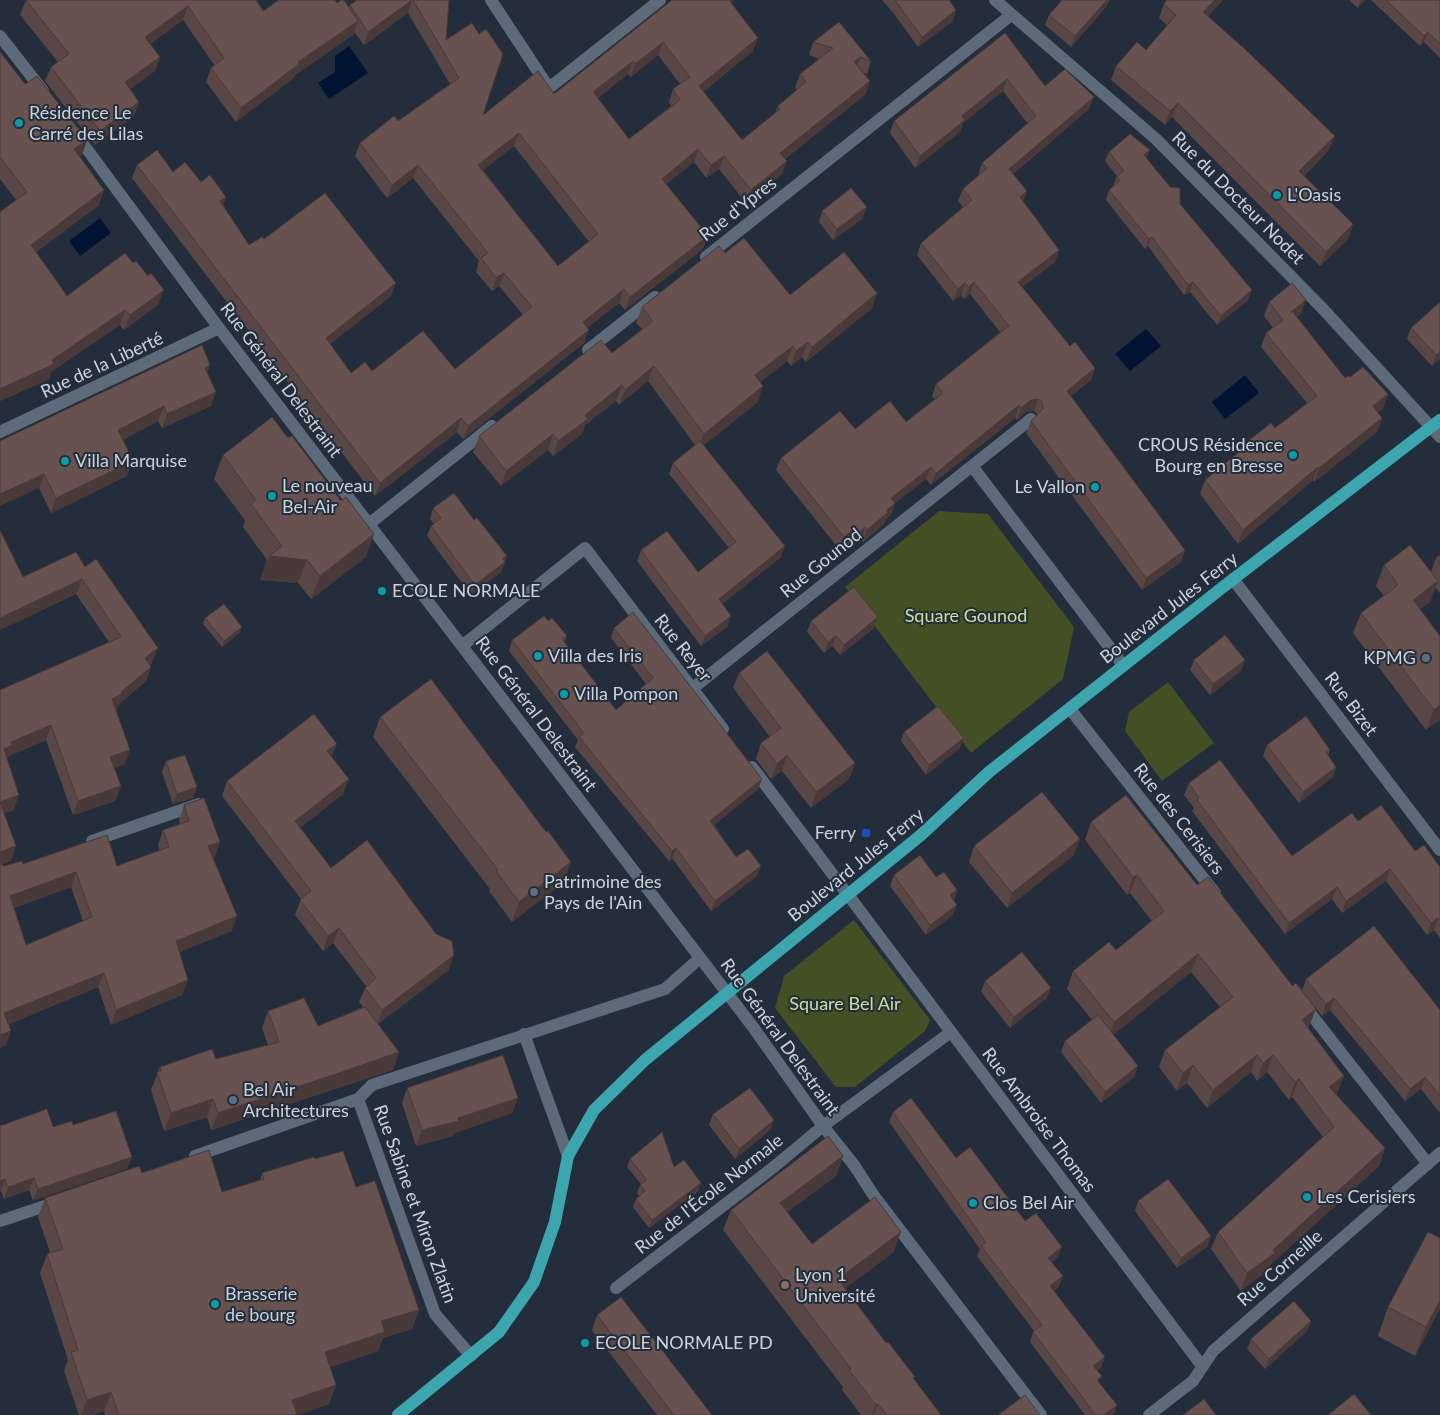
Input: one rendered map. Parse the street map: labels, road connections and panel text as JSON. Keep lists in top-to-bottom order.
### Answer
{
  "streets": {
    "main road": ["Boulevard Jules Ferry"],
    "street": [
      "Rue du Docteur Nodet",
      "Rue d'Ypres",
      "Rue de la Liberté",
      "Rue Général Delestraint",
      "Rue Gounod",
      "Rue Reyer",
      "Rue Bizet",
      "Rue des Cerisiers",
      "Rue Ambroise Thomas",
      "Rue de l'École Normale",
      "Rue Sabine et Miron Zlatin",
      "Rue Corneille"
    ]
  },
  "crossings": [
    ["Rue du Docteur Nodet", "Rue d'Ypres"],
    ["Rue du Docteur Nodet", "Boulevard Jules Ferry"],
    ["Rue de la Liberté", "Rue Général Delestraint"],
    ["Rue Général Delestraint", "Boulevard Jules Ferry"],
    ["Rue Général Delestraint", "Rue Reyer"],
    ["Rue Général Delestraint", "Rue de l'École Normale"],
    ["Rue Gounod", "Rue Reyer"],
    ["Boulevard Jules Ferry", "Rue Bizet"],
    ["Boulevard Jules Ferry", "Rue des Cerisiers"],
    ["Boulevard Jules Ferry", "Rue Ambroise Thomas"],
    ["Boulevard Jules Ferry", "Rue Sabine et Miron Zlatin"],
    ["Rue Ambroise Thomas", "Rue Corneille"]
  ],
  "parks": ["Square Gounod", "Square Bel Air"],
  "places": {
    "other": [
      "Résidence Le Carré des Lilas",
      "L'Oasis",
      "CROUS Résidence Bourg en Bresse",
      "Villa Marquise",
      "Le Vallon",
      "Le nouveau Bel-Air",
      "ECOLE NORMALE",
      "Villa des Iris",
      "KPMG",
      "Villa Pompon",
      "Patrimoine des Pays de l'Ain",
      "Bel Air Architectures",
      "Les Cerisiers",
      "Clos Bel Air",
      "Lyon 1 Université",
      "Brasserie de bourg",
      "ECOLE NORMALE PD"
    ],
    "transit": ["Ferry"]
  }
}
